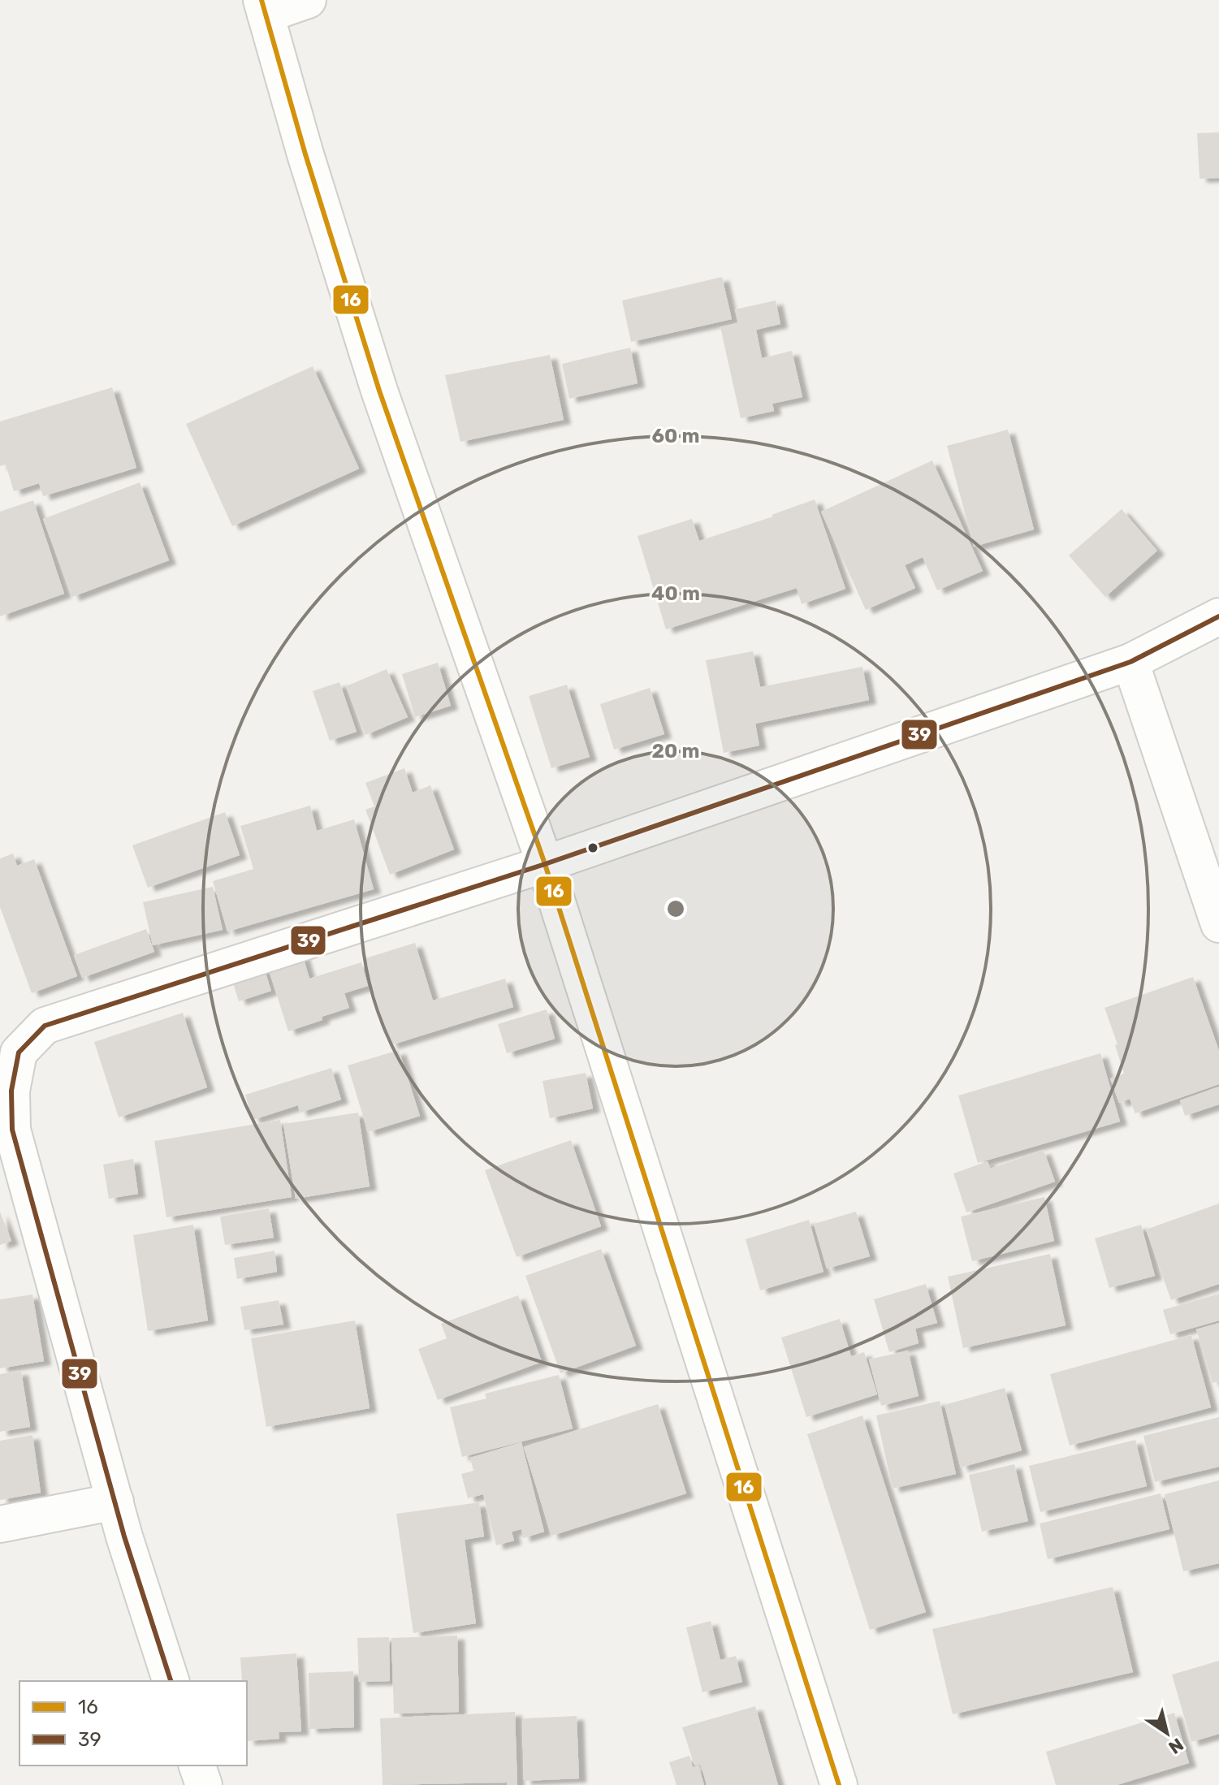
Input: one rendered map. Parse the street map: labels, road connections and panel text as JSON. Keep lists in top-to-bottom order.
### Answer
{
  "lines": ["transit line 16", "transit line 39"],
  "legend": ["16", "39"],
  "north": "bottom right",
  "rings": ["60 m", "40 m", "20 m"]
}
